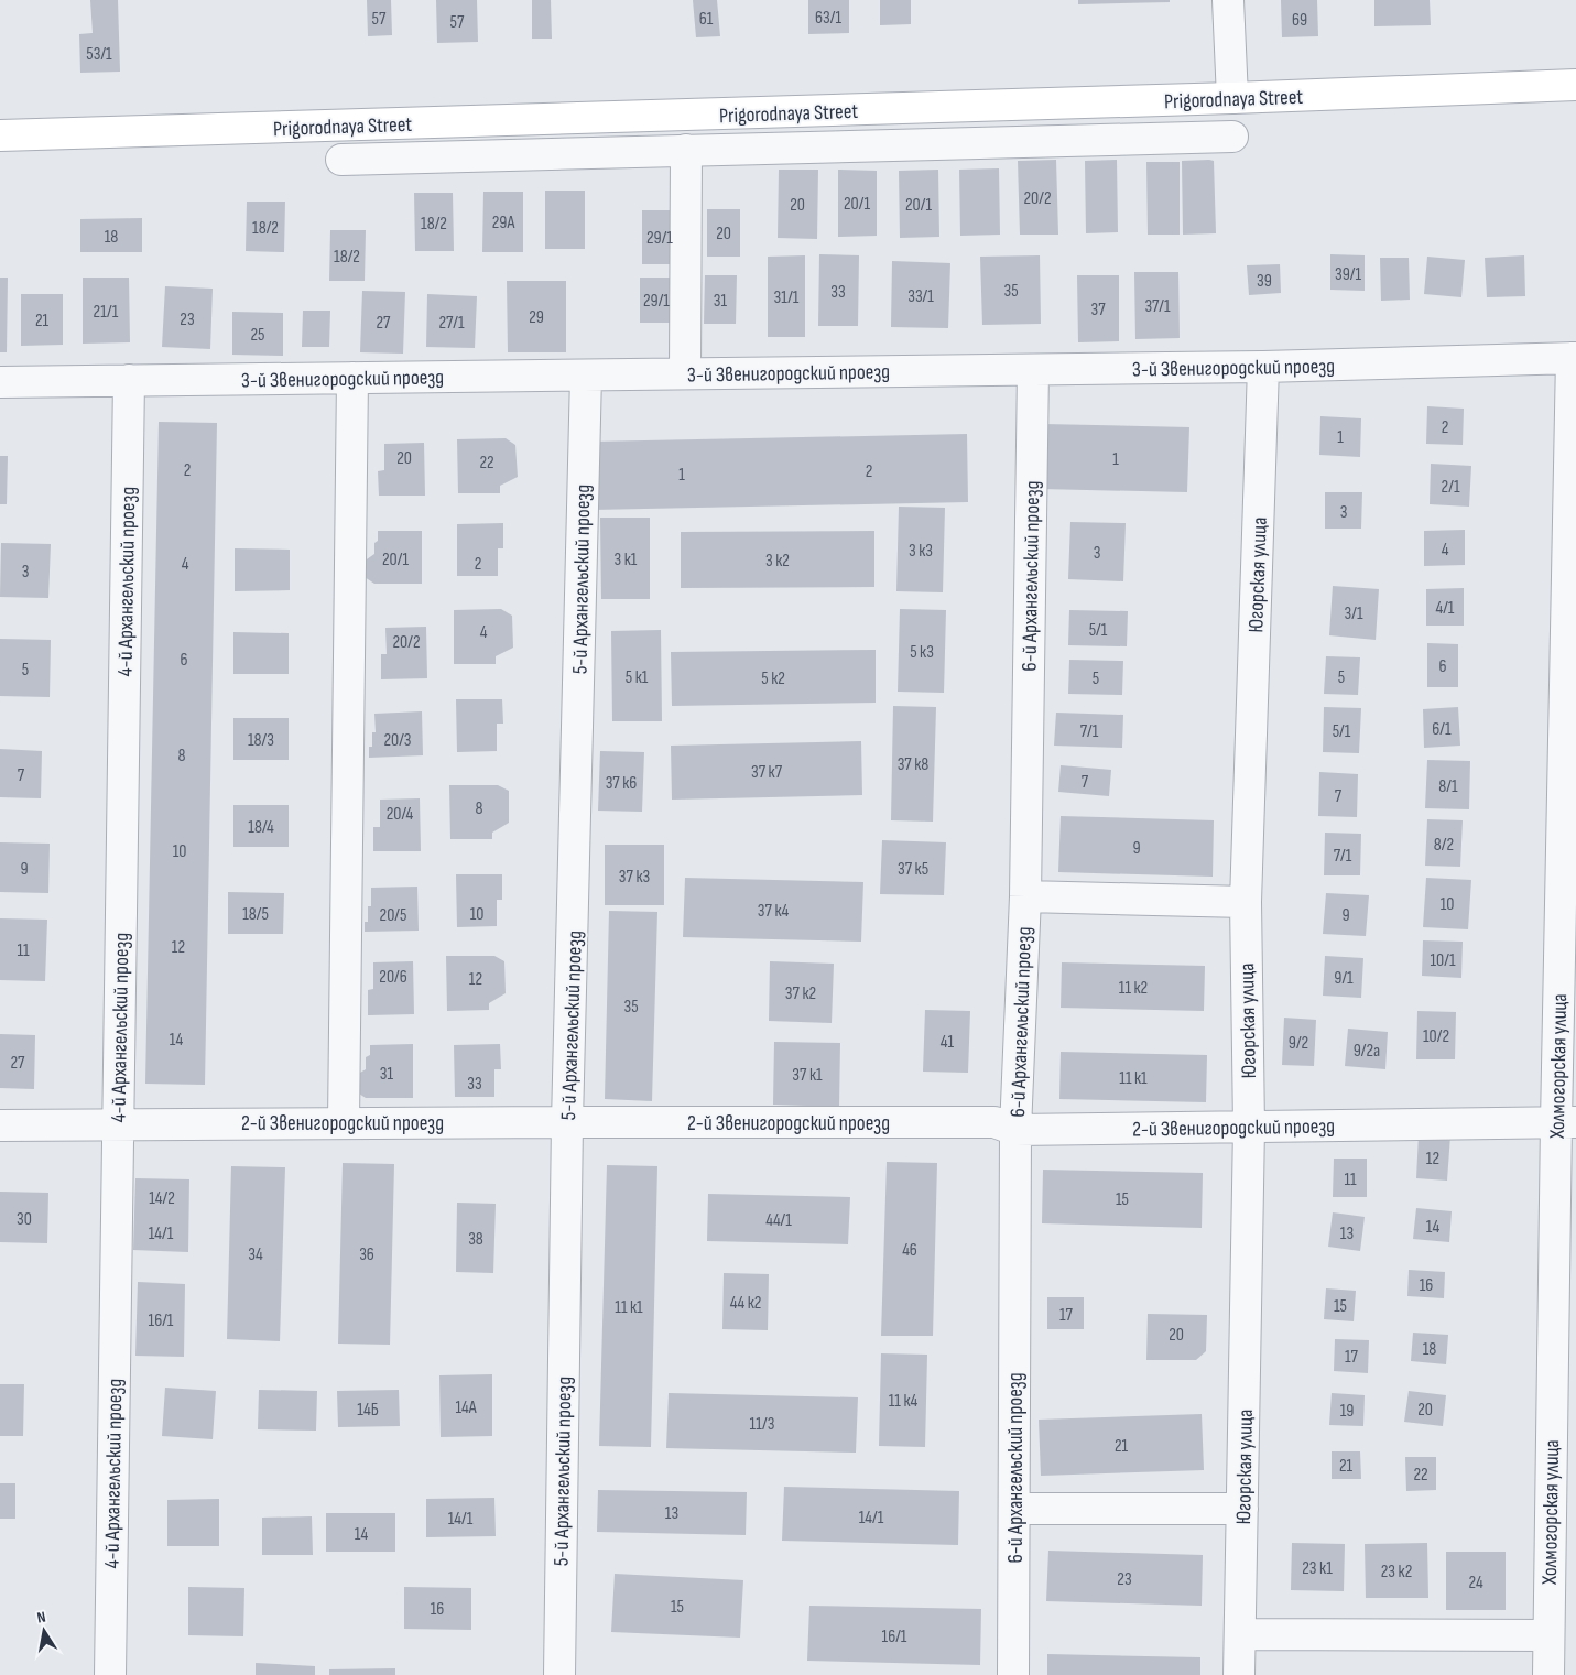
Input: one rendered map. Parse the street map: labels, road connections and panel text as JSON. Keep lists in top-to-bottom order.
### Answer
{
  "streets": {
    "street": [
      "Prigorodnaya Street",
      "3-й Звенигородский проезд",
      "Югорская улица",
      "6-й Архангельский проезд",
      "5-й Архангельский проезд",
      "4-й Архангельский проезд",
      "Холмогорская улица",
      "2-й Звенигородский проезд"
    ]
  },
  "crossings": [
    ["3-й Звенигородский проезд", "Югорская улица"],
    ["3-й Звенигородский проезд", "6-й Архангельский проезд"],
    ["3-й Звенигородский проезд", "5-й Архангельский проезд"],
    ["3-й Звенигородский проезд", "4-й Архангельский проезд"],
    ["3-й Звенигородский проезд", "Холмогорская улица"],
    ["Югорская улица", "2-й Звенигородский проезд"],
    ["6-й Архангельский проезд", "2-й Звенигородский проезд"],
    ["5-й Архангельский проезд", "2-й Звенигородский проезд"],
    ["4-й Архангельский проезд", "2-й Звенигородский проезд"],
    ["Холмогорская улица", "2-й Звенигородский проезд"]
  ],
  "house_numbers": [
    "63/1",
    "57",
    "61",
    "69",
    "57",
    "53/1",
    "20/2",
    "20/1",
    "20",
    "20/1",
    "29А",
    "18/2",
    "18/2",
    "20",
    "18",
    "29/1",
    "18/2",
    "39/1",
    "39",
    "35",
    "33",
    "33/1",
    "31/1",
    "29/1",
    "31",
    "37/1",
    "37",
    "21/1",
    "29",
    "23",
    "21",
    "27",
    "27/1",
    "25",
    "2",
    "1",
    "20",
    "1",
    "22",
    "2",
    "2",
    "1",
    "2/1",
    "3",
    "4",
    "3 к3",
    "3",
    "20/1",
    "3 к1",
    "3 к2",
    "4",
    "2",
    "3",
    "4/1",
    "3/1",
    "5/1",
    "4",
    "20/2",
    "5 к3",
    "6",
    "6",
    "5",
    "5 к1",
    "5",
    "5 к2",
    "5",
    "6/1",
    "7/1",
    "5/1",
    "18/3",
    "20/3",
    "8",
    "37 к8",
    "37 к7",
    "7",
    "7",
    "37 к6",
    "8/1",
    "7",
    "8",
    "20/4",
    "18/4",
    "8/2",
    "9",
    "10",
    "7/1",
    "9",
    "37 к5",
    "37 к3",
    "10",
    "37 к4",
    "18/5",
    "10",
    "20/5",
    "9",
    "12",
    "11",
    "10/1",
    "20/6",
    "9/1",
    "12",
    "11 к2",
    "37 к2",
    "35",
    "10/2",
    "14",
    "41",
    "9/2",
    "9/2а",
    "27",
    "31",
    "37 к1",
    "11 к1",
    "33",
    "12",
    "11",
    "14/2",
    "15",
    "30",
    "44/1",
    "14",
    "14/1",
    "13",
    "38",
    "46",
    "34",
    "36",
    "16",
    "44 к2",
    "15",
    "11 к1",
    "17",
    "16/1",
    "20",
    "18",
    "17",
    "11 к4",
    "14А",
    "14Б",
    "20",
    "19",
    "11/3",
    "21",
    "21",
    "22",
    "13",
    "14/1",
    "14/1",
    "14",
    "23 к1",
    "23 к2",
    "23",
    "24",
    "15",
    "16",
    "16/1"
  ],
  "north": "top"
}
